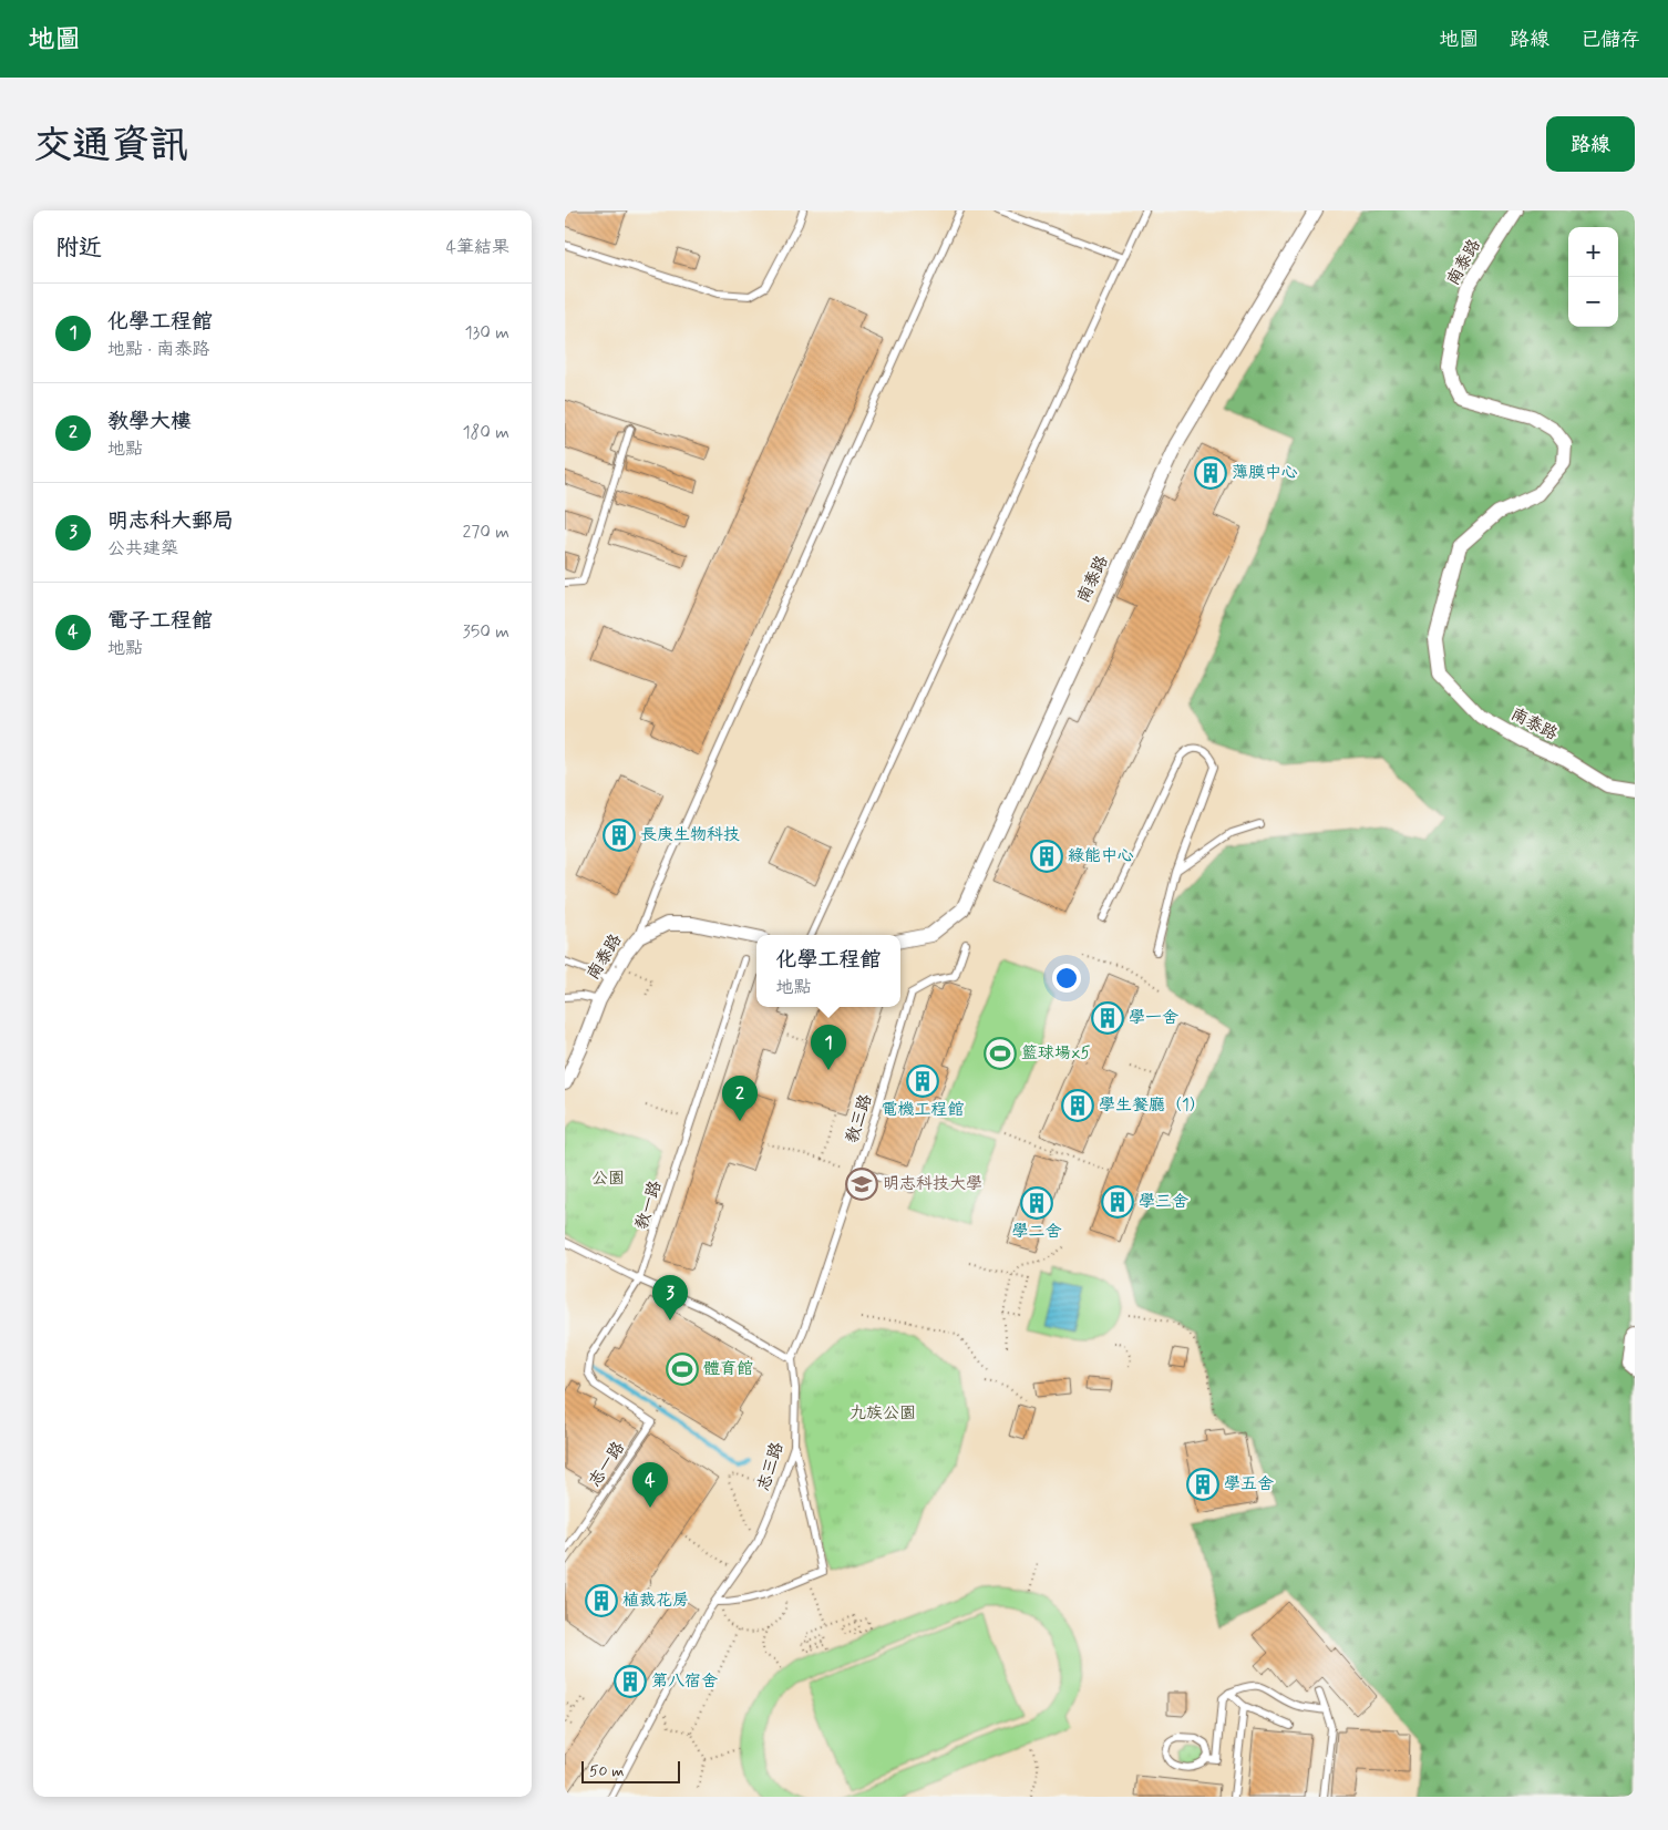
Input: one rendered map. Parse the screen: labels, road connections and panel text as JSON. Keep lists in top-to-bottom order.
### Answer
{
  "streets": {
    "street": ["南泰路"],
    "lane": [
      "教三路",
      "教一路",
      "志一路",
      "志三路"
    ]
  },
  "crossings": [
    ["教三路", "志三路"],
    ["教一路", "志一路"]
  ],
  "parks": ["公園", "九族公園"],
  "places": {
    "building": [
      "薄膜中心",
      "長庚生物科技",
      "綠能中心",
      "學一舍",
      "電機工程館",
      "學生餐廳（1）",
      "學三舍",
      "學二舍",
      "學五舍",
      "植裁花房",
      "第八宿舍"
    ],
    "sports": ["籃球場x5", "體育館"],
    "school or university": ["明志科技大學"]
  },
  "scale_bar": "50 m",
  "page": {
    "header": "地圖",
    "nav": ["地圖", "路線", "已儲存"],
    "buttons": "路線",
    "title": "交通資訊",
    "heading": ["附近", "4筆結果"],
    "map_buttons": ["+", "−"],
    "list": [
      {
        "mark": "1",
        "name": "化學工程館",
        "note": "地點 · 南泰路",
        "value": "130 m"
      },
      {
        "mark": "2",
        "name": "教學大樓",
        "note": "地點",
        "value": "180 m"
      },
      {
        "mark": "3",
        "name": "明志科大郵局",
        "note": "公共建築",
        "value": "270 m"
      },
      {
        "mark": "4",
        "name": "電子工程館",
        "note": "地點",
        "value": "350 m"
      }
    ],
    "popup": ["化學工程館", "地點"],
    "pins": [
      "1",
      "2",
      "3",
      "4"
    ],
    "scale": "50 m"
  }
}
